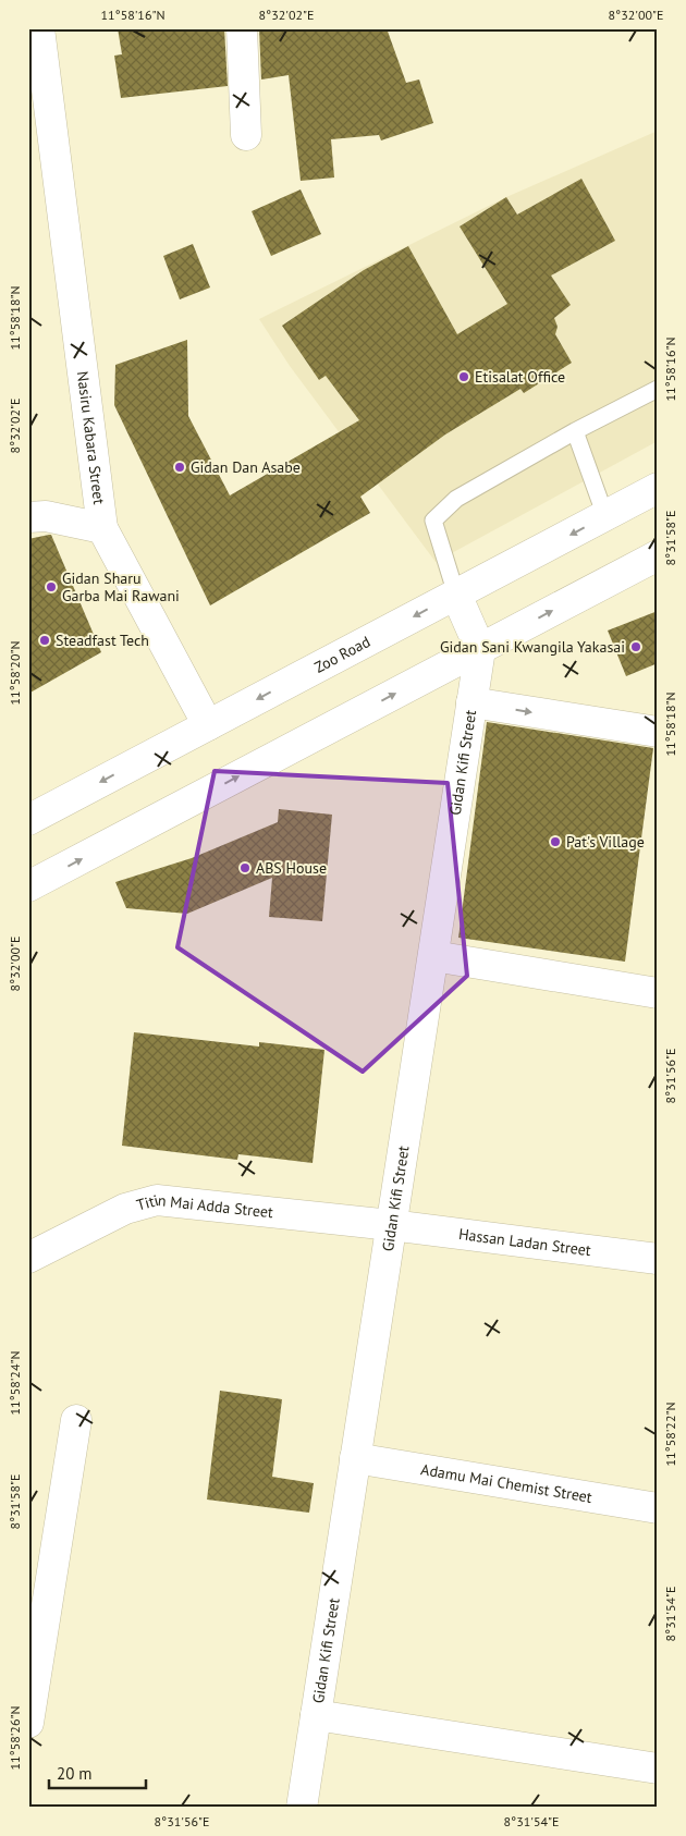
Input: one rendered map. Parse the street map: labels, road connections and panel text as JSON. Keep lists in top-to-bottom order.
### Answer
{
  "streets": {
    "street": [
      "Nasiru Kabara Street",
      "Zoo Road",
      "Gidan Kifi Street",
      "Titin Mai Adda Street",
      "Hassan Ladan Street",
      "Adamu Mai Chemist Street"
    ]
  },
  "crossings": [
    ["Nasiru Kabara Street", "Zoo Road"],
    ["Gidan Kifi Street", "Titin Mai Adda Street"],
    ["Gidan Kifi Street", "Hassan Ladan Street"],
    ["Gidan Kifi Street", "Adamu Mai Chemist Street"],
    ["Titin Mai Adda Street", "Hassan Ladan Street"]
  ],
  "places": [
    "Etisalat Office",
    "Gidan Dan Asabe",
    "Gidan Sharu Garba Mai Rawani",
    "Steadfast Tech",
    "Gidan Sani Kwangila Yakasai",
    "Pat's Village",
    "ABS House"
  ],
  "scale_bar": "20 m",
  "coordinates": [
    "11°58'16\"N",
    "8°32'02\"E",
    "8°32'00\"E",
    "11°58'18\"N",
    "8°31'58\"E",
    "11°58'20\"N",
    "8°31'56\"E",
    "11°58'24\"N",
    "11°58'22\"N",
    "8°31'54\"E",
    "11°58'26\"N"
  ]
}
